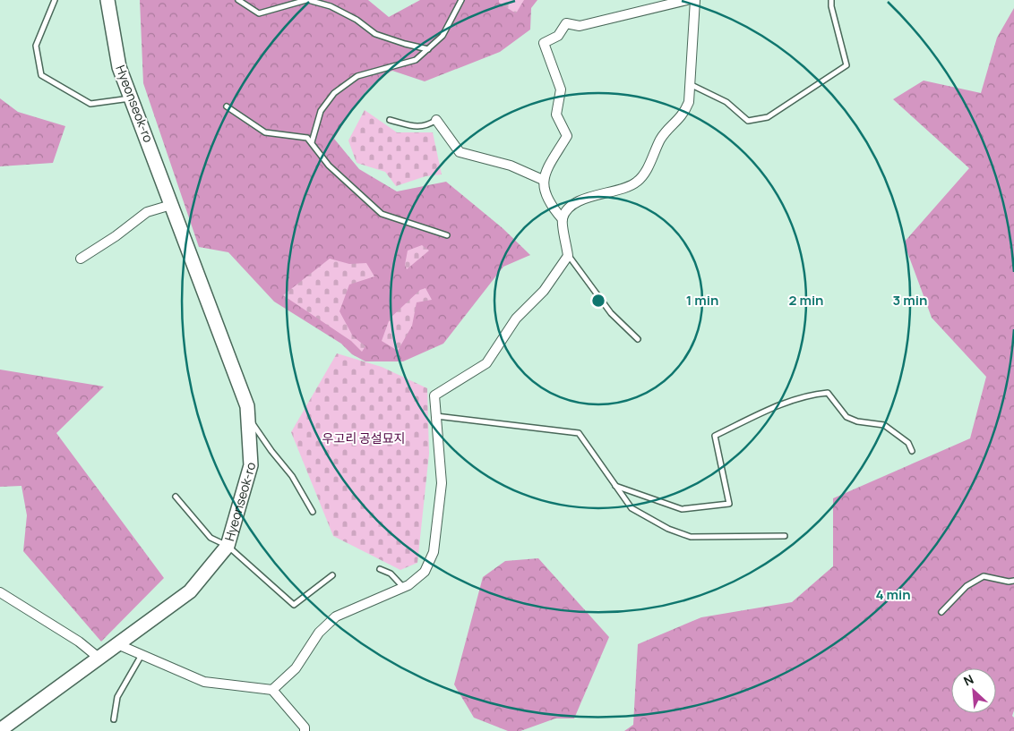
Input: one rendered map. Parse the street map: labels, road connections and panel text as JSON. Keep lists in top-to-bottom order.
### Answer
{
  "streets": {
    "street": ["Hyeonseok-ro"]
  },
  "parks": ["우고리 공설묘지"],
  "north": "top left",
  "rings": [
    "1 min",
    "2 min",
    "3 min",
    "4 min"
  ]
}
